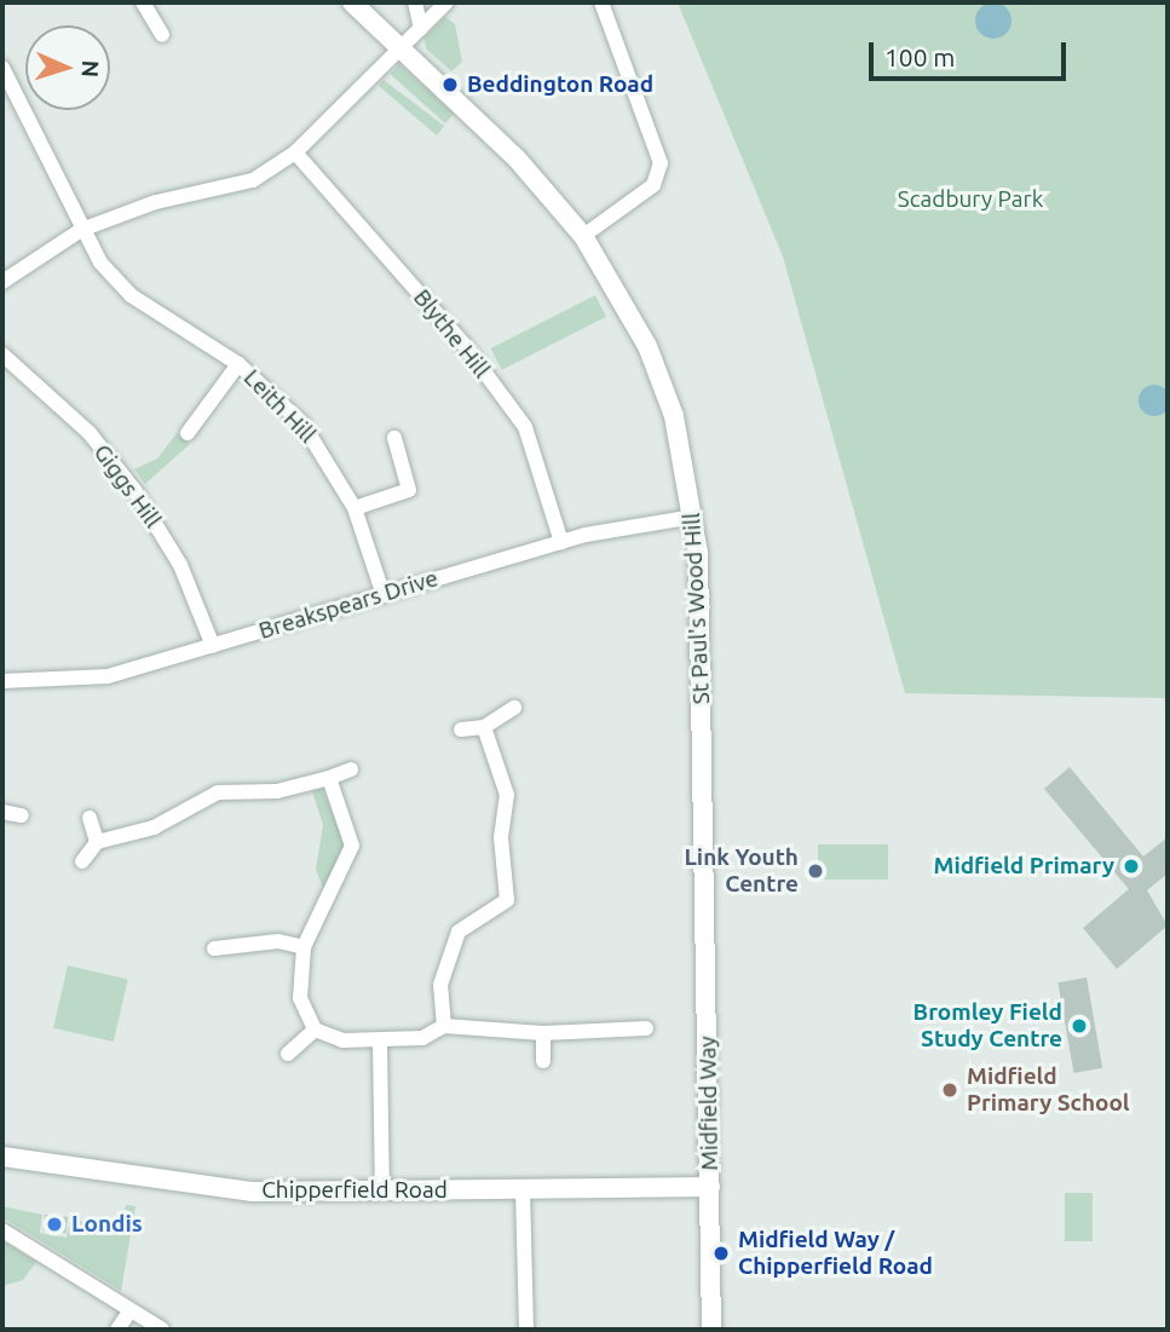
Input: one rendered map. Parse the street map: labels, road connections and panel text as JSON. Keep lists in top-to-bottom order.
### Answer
{
  "streets": {
    "street": [
      "Blythe Hill",
      "Leith Hill",
      "Giggs Hill",
      "Breakspears Drive",
      "St Paul's Wood Hill",
      "Midfield Way",
      "Chipperfield Road"
    ]
  },
  "crossings": [
    ["Blythe Hill", "Breakspears Drive"],
    ["Leith Hill", "Breakspears Drive"],
    ["Giggs Hill", "Breakspears Drive"],
    ["Breakspears Drive", "St Paul's Wood Hill"],
    ["St Paul's Wood Hill", "Midfield Way"],
    ["Midfield Way", "Chipperfield Road"]
  ],
  "parks": ["Scadbury Park"],
  "places": [
    "Beddington Road",
    "Midfield Primary",
    "Link Youth Centre",
    "Bromley Field Study Centre",
    "Midfield Primary School",
    "Londis",
    "Midfield Way / Chipperfield Road"
  ],
  "scale_bar": "100 m",
  "north": "right"
}
